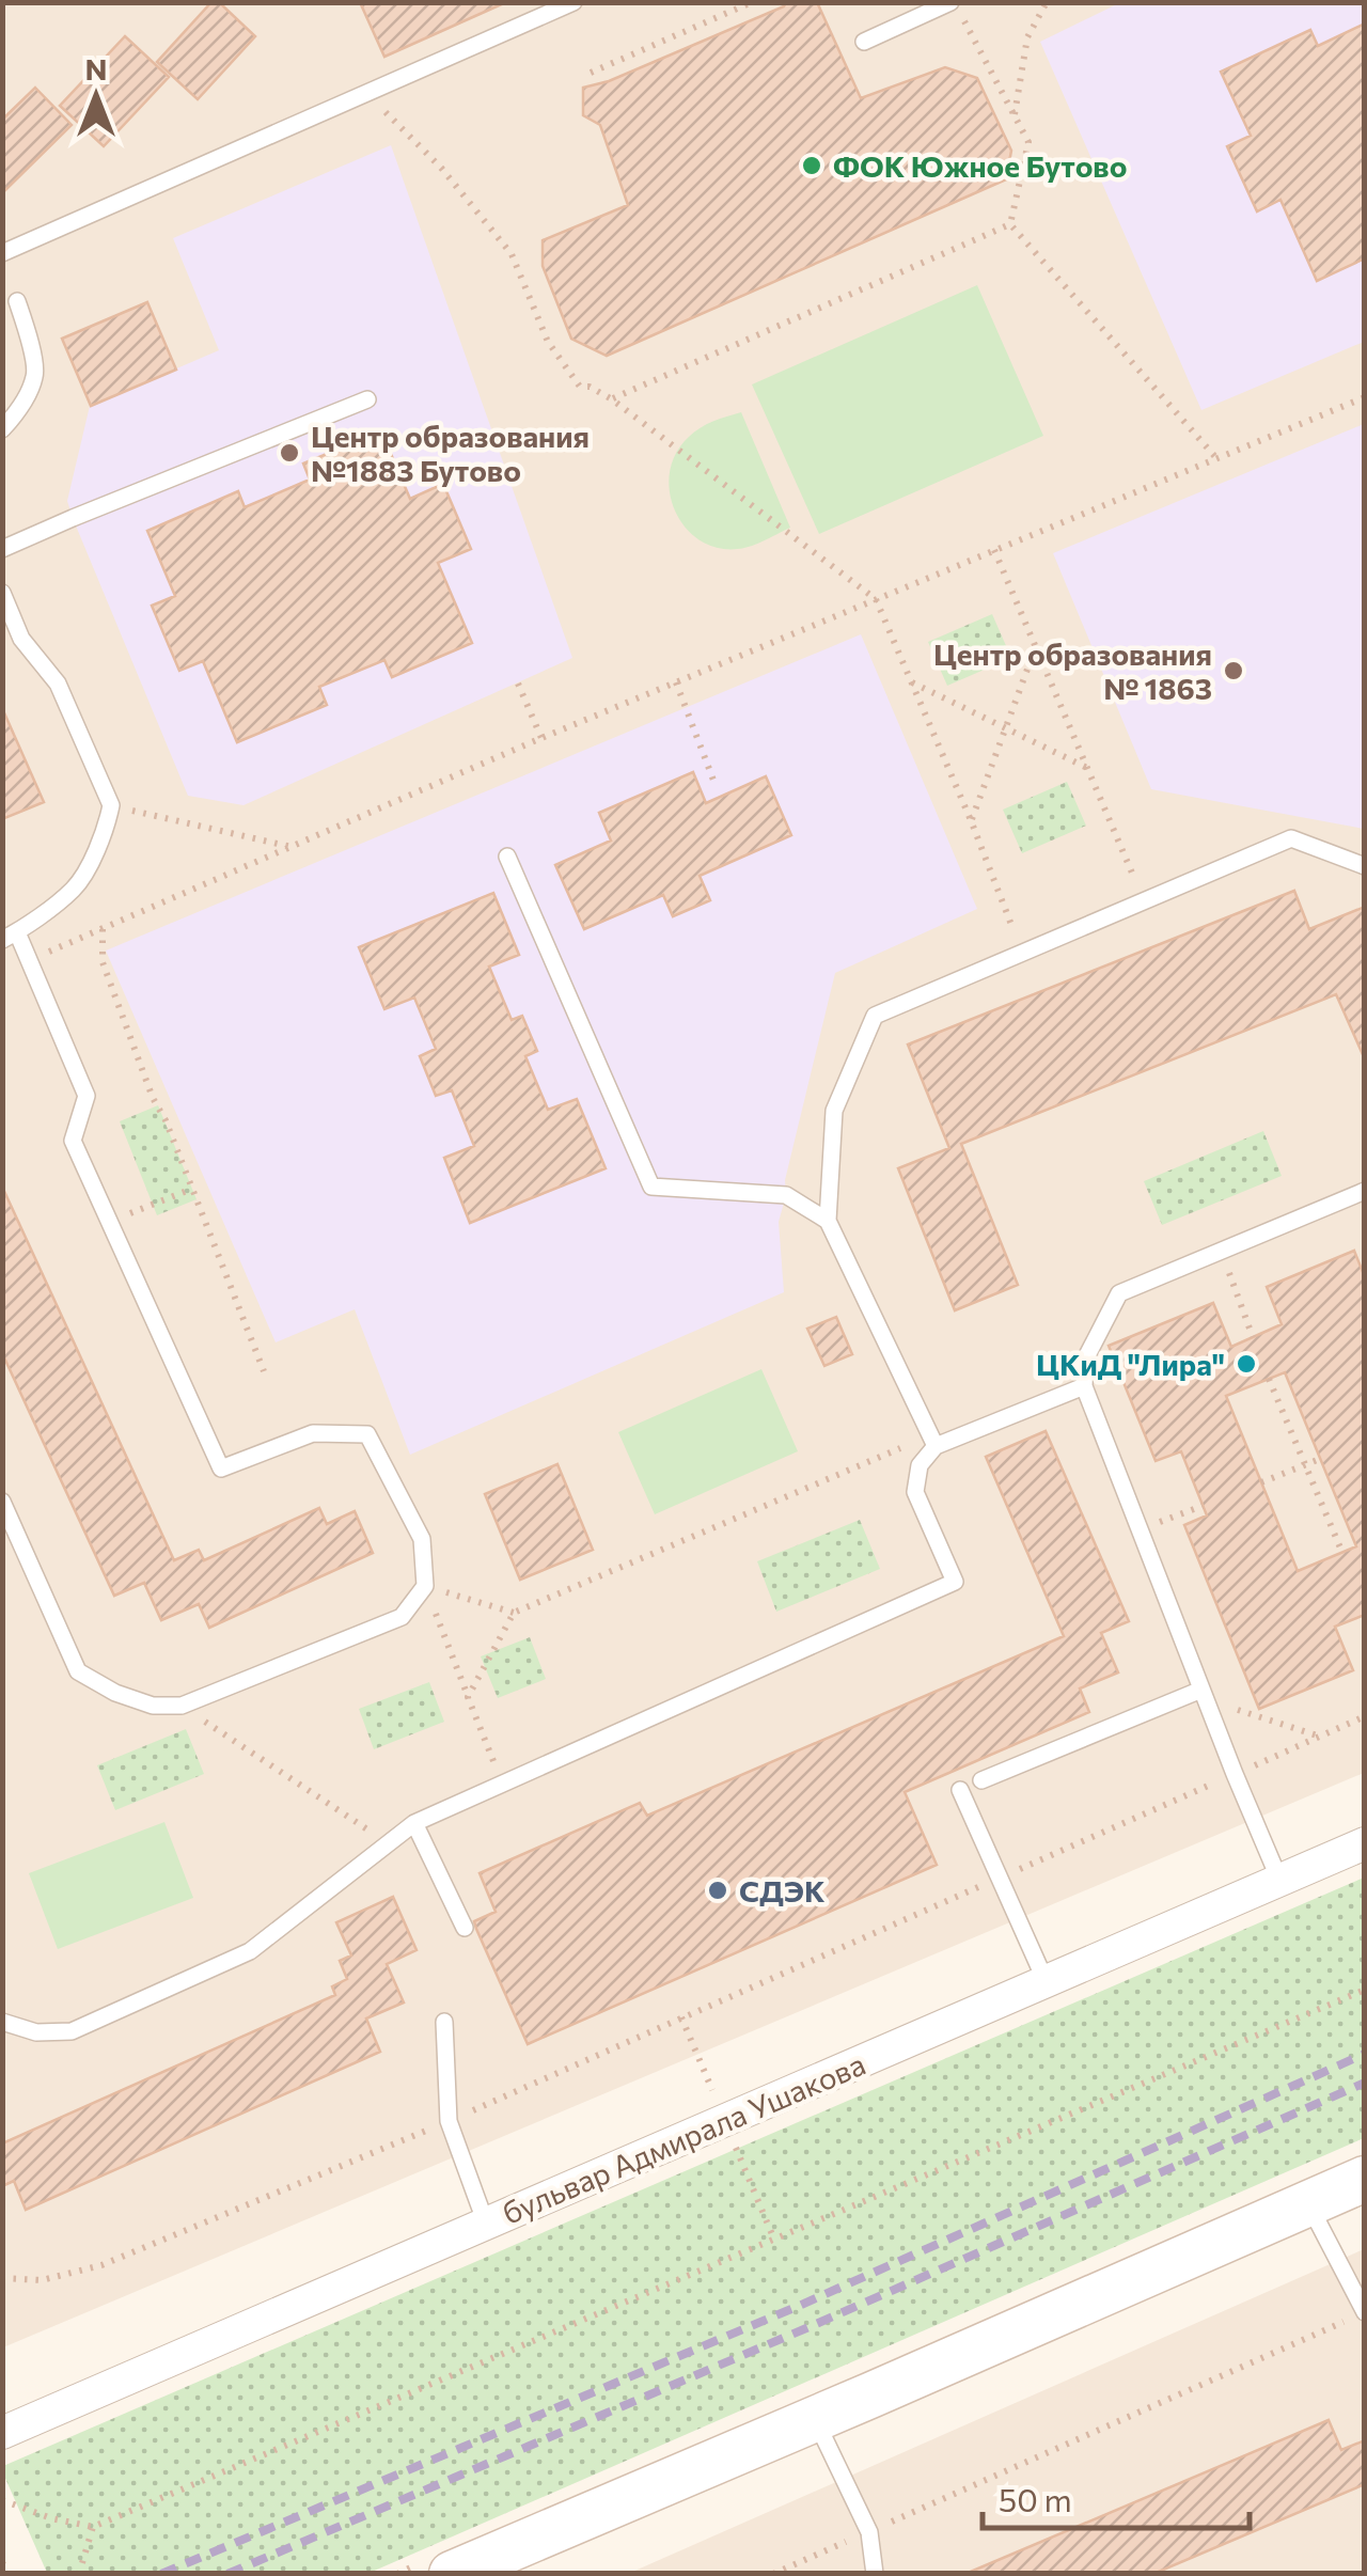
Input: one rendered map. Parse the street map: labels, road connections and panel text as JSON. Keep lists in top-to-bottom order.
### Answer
{
  "streets": {
    "street": ["бульвар Адмирала Ушакова"]
  },
  "places": [
    "ФОК Южное Бутово",
    "Центр образования №1883 Бутово",
    "Центр образования № 1863",
    "ЦКиД \"Лира\"",
    "СДЭК"
  ],
  "scale_bar": "50 m",
  "north": "top"
}
